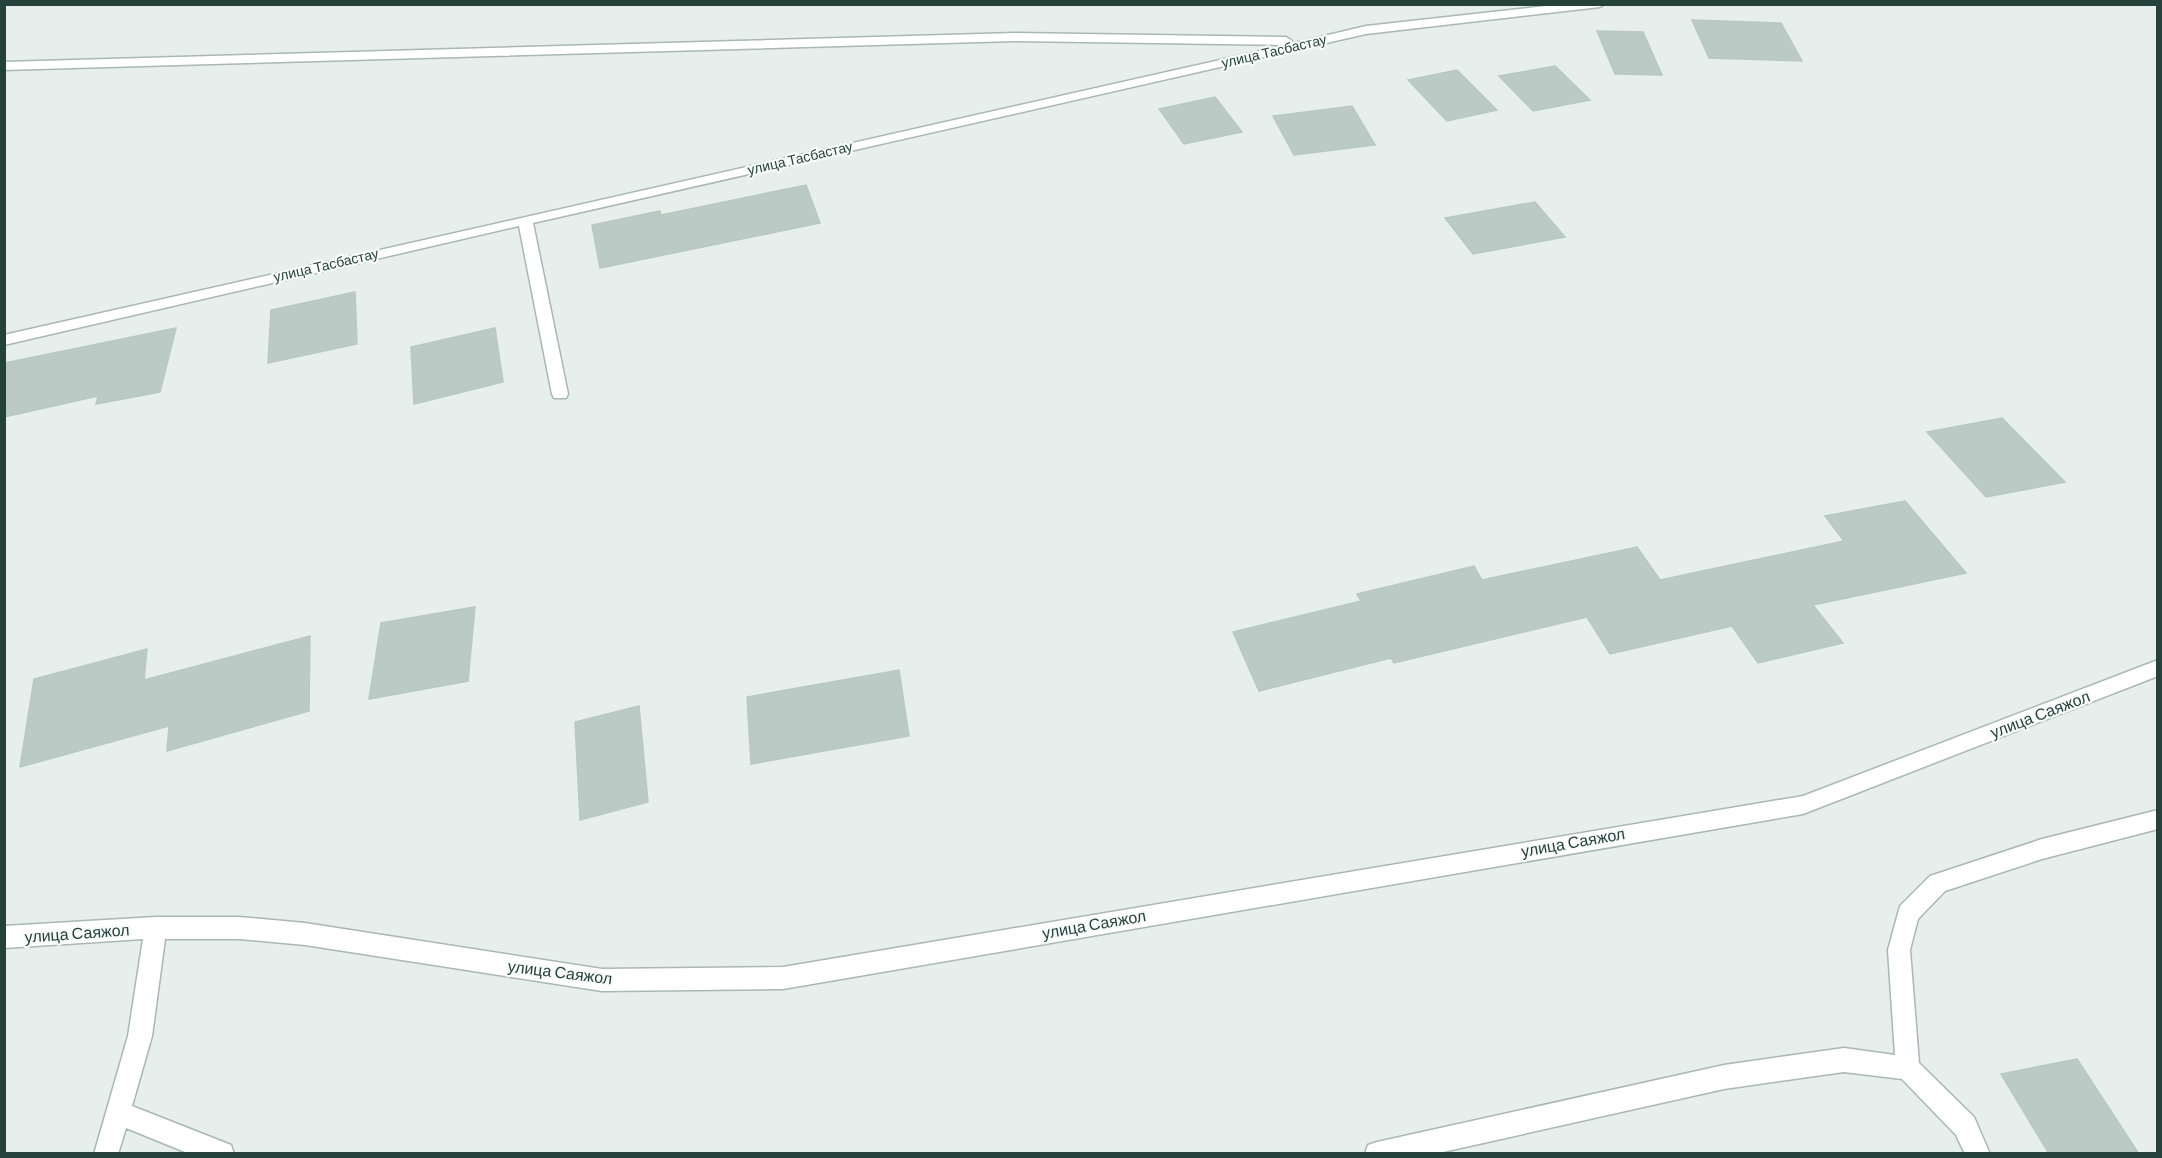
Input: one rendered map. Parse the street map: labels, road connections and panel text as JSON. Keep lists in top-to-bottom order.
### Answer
{
  "streets": {
    "street": ["улица Тасбастау", "улица Саяжол"]
  }
}
